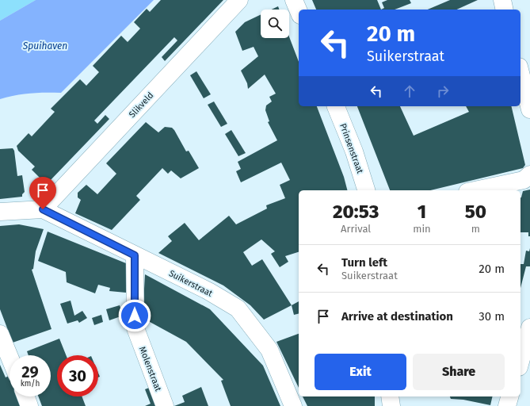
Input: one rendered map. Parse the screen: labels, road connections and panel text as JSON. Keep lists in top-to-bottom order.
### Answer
{
  "streets": {
    "street": [
      "Slikveld",
      "Prinsenstraat",
      "Suikerstraat",
      "Molenstraat"
    ]
  },
  "crossings": [
    ["Slikveld", "Suikerstraat"],
    ["Suikerstraat", "Molenstraat"]
  ],
  "water": ["Spuihaven"],
  "page": {
    "turn": ["20 m", "Suikerstraat"],
    "eta": [
      "20:53",
      "Arrival",
      "1",
      "min",
      "50",
      "m"
    ],
    "list": [
      {
        "name": "Turn left",
        "note": "Suikerstraat",
        "value": "20 m"
      },
      {
        "name": "Arrive at destination",
        "value": "30 m"
      }
    ],
    "buttons": ["Exit", "Share"],
    "speed": "29 km/h",
    "limit": "30"
  }
}
